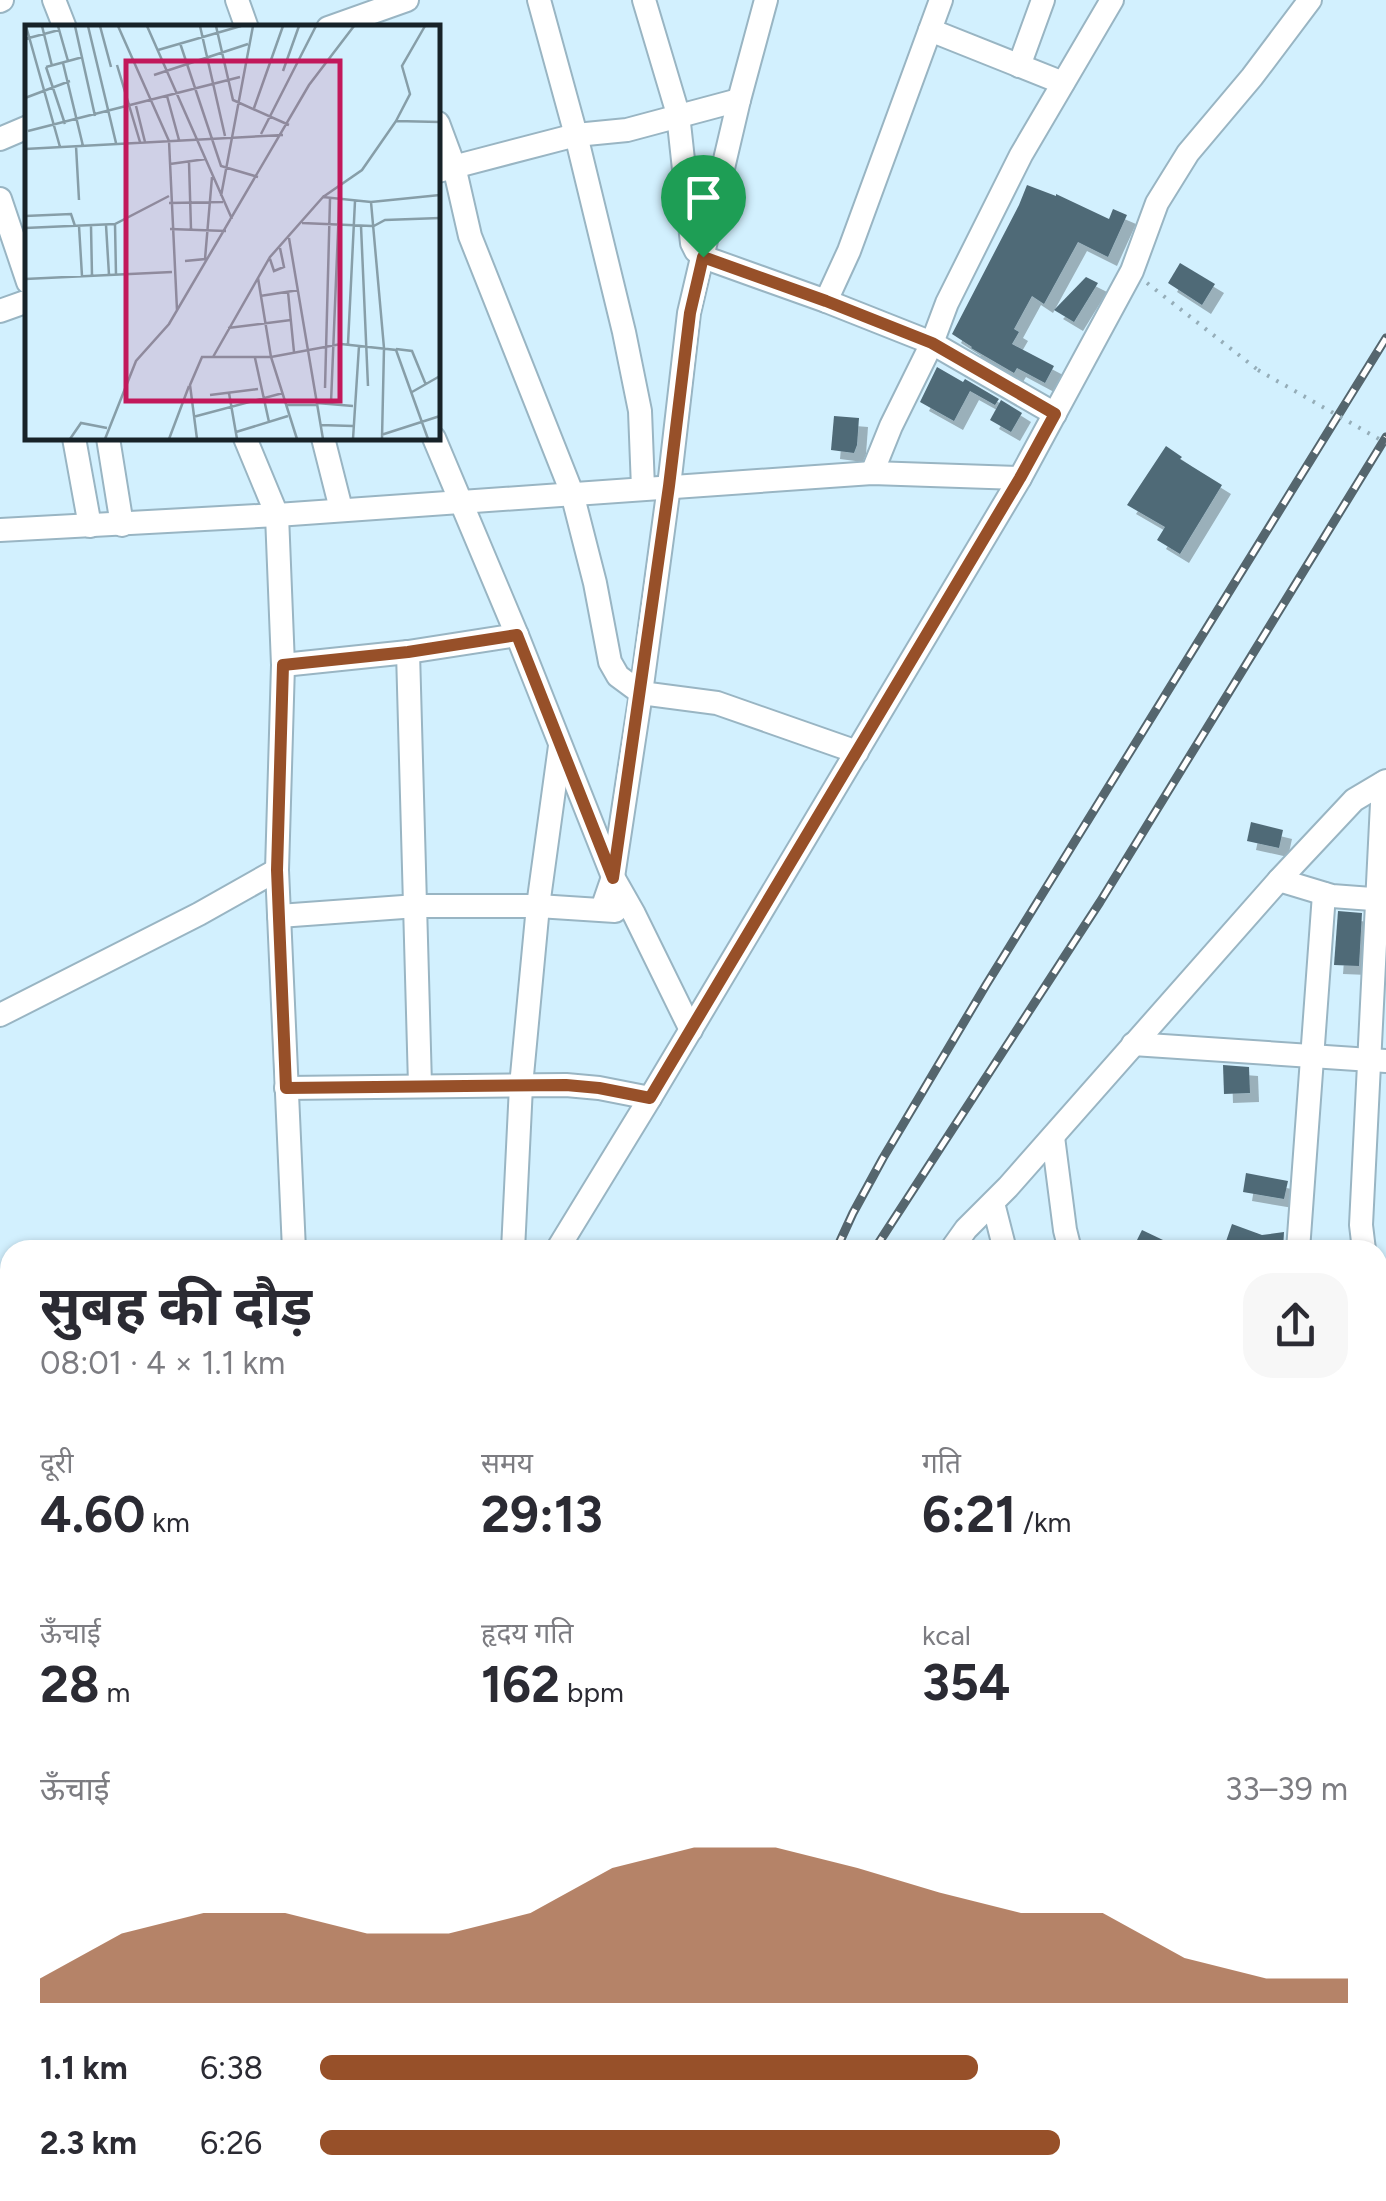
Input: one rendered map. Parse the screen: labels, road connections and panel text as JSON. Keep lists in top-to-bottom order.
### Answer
{
  "page": {
    "heading": ["सुबह की दौड़", "08:01 · 4 × 1.1 km"],
    "stats": [
      ["दूरी", "4.60 km"],
      ["समय", "29:13"],
      ["गति", "6:21 /km"],
      ["ऊँचाई", "28 m"],
      ["हृदय गति", "162 bpm"],
      ["kcal", "354"]
    ],
    "chart": ["ऊँचाई", "33–39 m"],
    "list": [
      {
        "name": "1.1 km",
        "note": "6:38"
      },
      {
        "name": "2.3 km",
        "note": "6:26"
      }
    ]
  }
}
